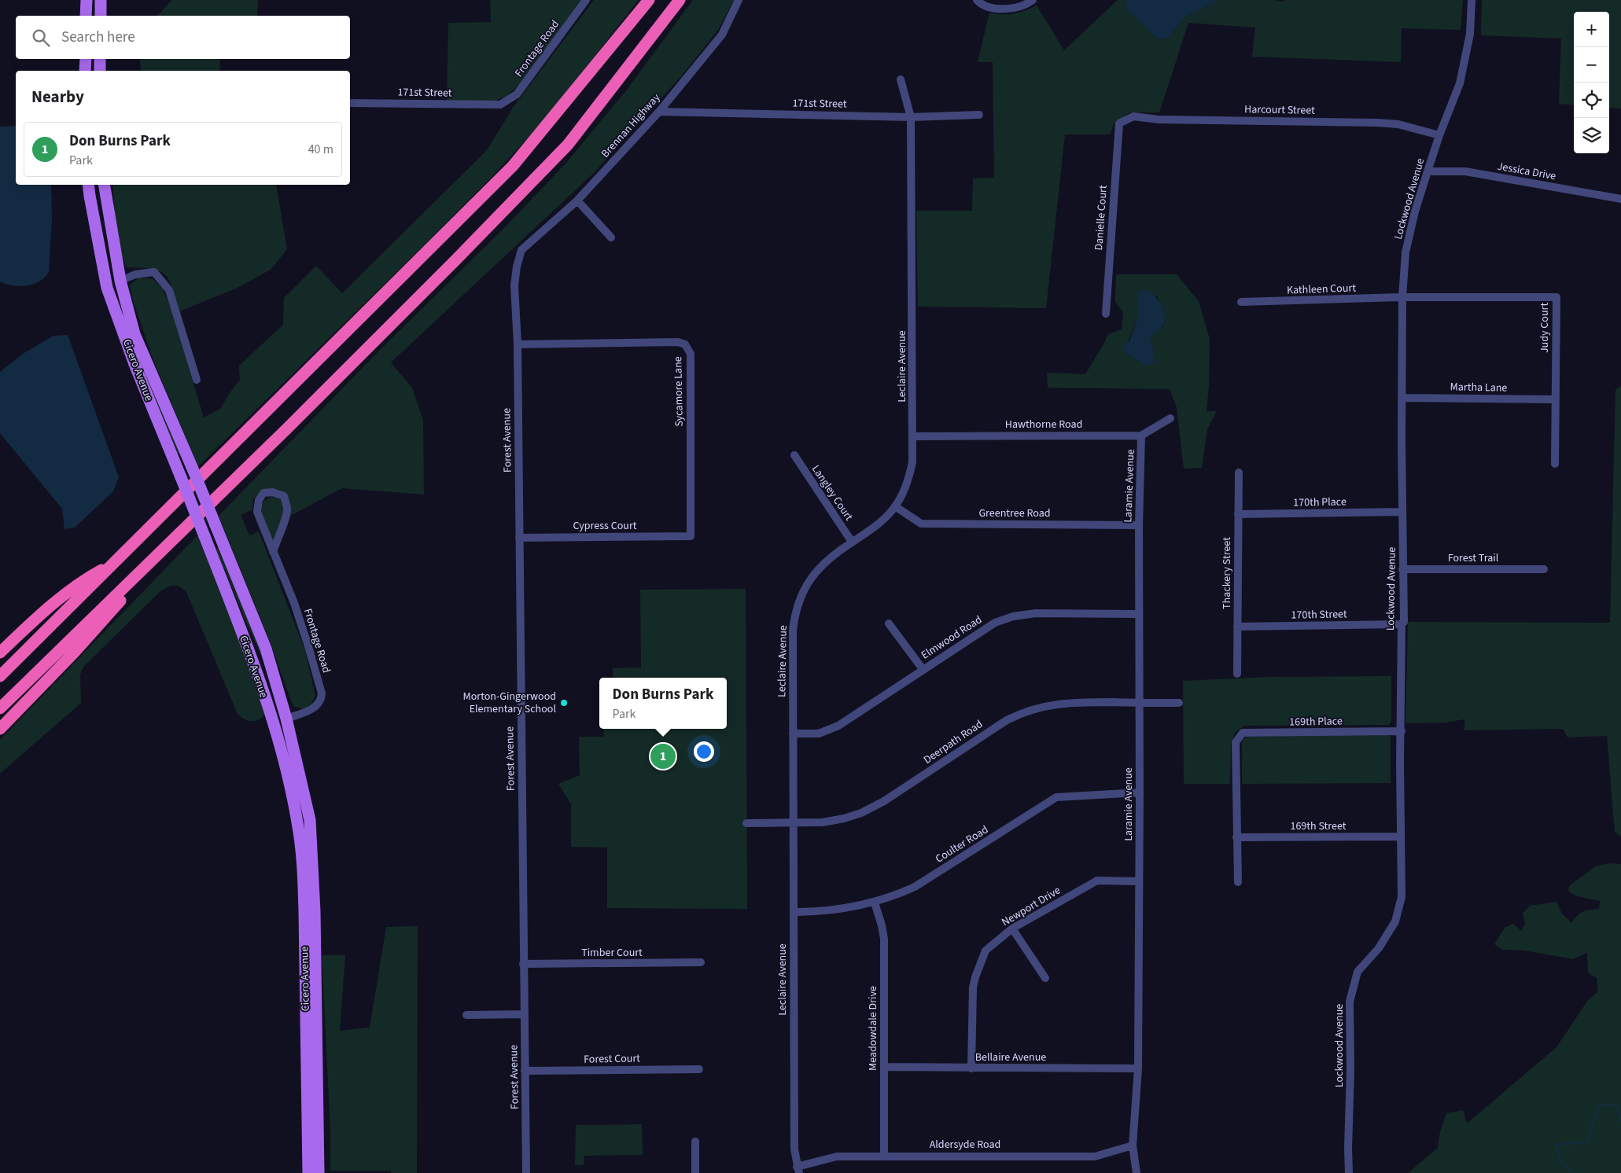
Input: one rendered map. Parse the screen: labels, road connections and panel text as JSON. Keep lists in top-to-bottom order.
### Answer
{
  "streets": {
    "main road": ["Cicero Avenue"],
    "street": [
      "Frontage Road",
      "171st Street",
      "Harcourt Street",
      "Brennan Highway",
      "Jessica Drive",
      "Lockwood Avenue",
      "Danielle Court",
      "Kathleen Court",
      "Judy Court",
      "Leclaire Avenue",
      "Martha Lane",
      "Sycamore Lane",
      "Hawthorne Road",
      "Forest Avenue",
      "Laramie Avenue",
      "Langley Court",
      "170th Place",
      "Greentree Road",
      "Cypress Court",
      "Forest Trail",
      "Thackery Street",
      "170th Street",
      "Elmwood Road",
      "169th Place",
      "Deerpath Road",
      "169th Street",
      "Coulter Road",
      "Newport Drive",
      "Timber Court",
      "Meadowdale Drive",
      "Bellaire Avenue",
      "Forest Court",
      "Aldersyde Road"
    ]
  },
  "crossings": [
    ["Frontage Road", "171st Street"],
    ["Frontage Road", "Cicero Avenue"],
    ["171st Street", "Brennan Highway"],
    ["171st Street", "Leclaire Avenue"],
    ["Harcourt Street", "Lockwood Avenue"],
    ["Harcourt Street", "Danielle Court"],
    ["Brennan Highway", "Forest Avenue"],
    ["Jessica Drive", "Lockwood Avenue"],
    ["Lockwood Avenue", "Kathleen Court"],
    ["Lockwood Avenue", "Judy Court"],
    ["Lockwood Avenue", "Martha Lane"],
    ["Lockwood Avenue", "170th Place"],
    ["Lockwood Avenue", "Forest Trail"],
    ["Lockwood Avenue", "170th Street"],
    ["Lockwood Avenue", "169th Place"],
    ["Lockwood Avenue", "169th Street"],
    ["Kathleen Court", "Judy Court"],
    ["Judy Court", "Martha Lane"],
    ["Leclaire Avenue", "Hawthorne Road"],
    ["Leclaire Avenue", "Langley Court"],
    ["Leclaire Avenue", "Greentree Road"],
    ["Leclaire Avenue", "Elmwood Road"],
    ["Leclaire Avenue", "Deerpath Road"],
    ["Leclaire Avenue", "Coulter Road"],
    ["Leclaire Avenue", "Aldersyde Road"],
    ["Sycamore Lane", "Forest Avenue"],
    ["Sycamore Lane", "Cypress Court"],
    ["Hawthorne Road", "Laramie Avenue"],
    ["Forest Avenue", "Cypress Court"],
    ["Forest Avenue", "Timber Court"],
    ["Forest Avenue", "Forest Court"],
    ["Laramie Avenue", "Greentree Road"],
    ["Laramie Avenue", "Elmwood Road"],
    ["Laramie Avenue", "Deerpath Road"],
    ["Laramie Avenue", "Coulter Road"],
    ["Laramie Avenue", "Newport Drive"],
    ["Laramie Avenue", "Bellaire Avenue"],
    ["Laramie Avenue", "Aldersyde Road"],
    ["170th Place", "Thackery Street"],
    ["Thackery Street", "170th Street"],
    ["169th Place", "169th Street"],
    ["Coulter Road", "Meadowdale Drive"],
    ["Newport Drive", "Bellaire Avenue"],
    ["Meadowdale Drive", "Bellaire Avenue"],
    ["Meadowdale Drive", "Aldersyde Road"]
  ],
  "places": ["Morton-Gingerwood Elementary School"],
  "page": {
    "map_buttons": ["+", "−"],
    "search": "Search here",
    "heading": "Nearby",
    "list": [
      {
        "mark": "1",
        "name": "Don Burns Park",
        "note": "Park",
        "value": "40 m"
      }
    ],
    "popup": ["Don Burns Park", "Park"],
    "pins": "1"
  }
}
